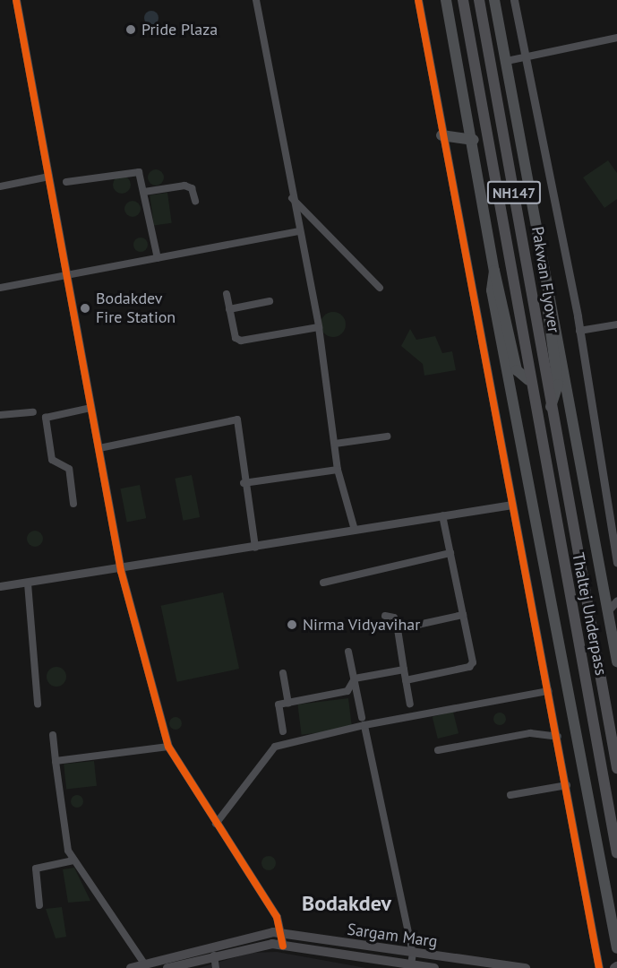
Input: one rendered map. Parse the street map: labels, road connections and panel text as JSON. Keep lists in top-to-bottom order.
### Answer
{
  "streets": {
    "highway": ["NH147", "Pakwan Flyover", "Thaltej Underpass"],
    "main road": ["Sargam Marg"]
  },
  "crossings": [
    ["Pakwan Flyover", "Thaltej Underpass"]
  ],
  "districts": ["Bodakdev"],
  "places": ["Pride Plaza", "Bodakdev Fire Station", "Nirma Vidyavihar"]
}
